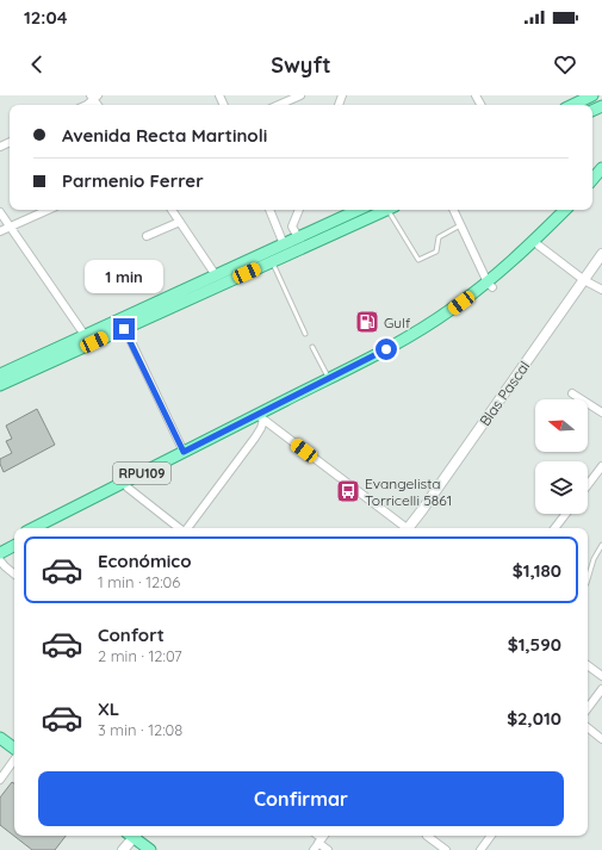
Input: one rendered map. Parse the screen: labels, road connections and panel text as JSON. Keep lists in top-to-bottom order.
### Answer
{
  "streets": {
    "main road": ["Blas Pascal", "RPU109"]
  },
  "places": {
    "fuel station": ["Gulf"],
    "bus stop": ["Evangelista Torricelli 5861"]
  },
  "north": "left",
  "page": {
    "status": "12:04",
    "header": "Swyft",
    "banner": ["Avenida Recta Martinoli", "Parmenio Ferrer"],
    "bubble": "1 min",
    "list": [
      {
        "name": "Económico",
        "note": "1 min · 12:06",
        "value": "$1,180"
      },
      {
        "name": "Confort",
        "note": "2 min · 12:07",
        "value": "$1,590"
      },
      {
        "name": "XL",
        "note": "3 min · 12:08",
        "value": "$2,010"
      }
    ],
    "buttons": "Confirmar"
  }
}
